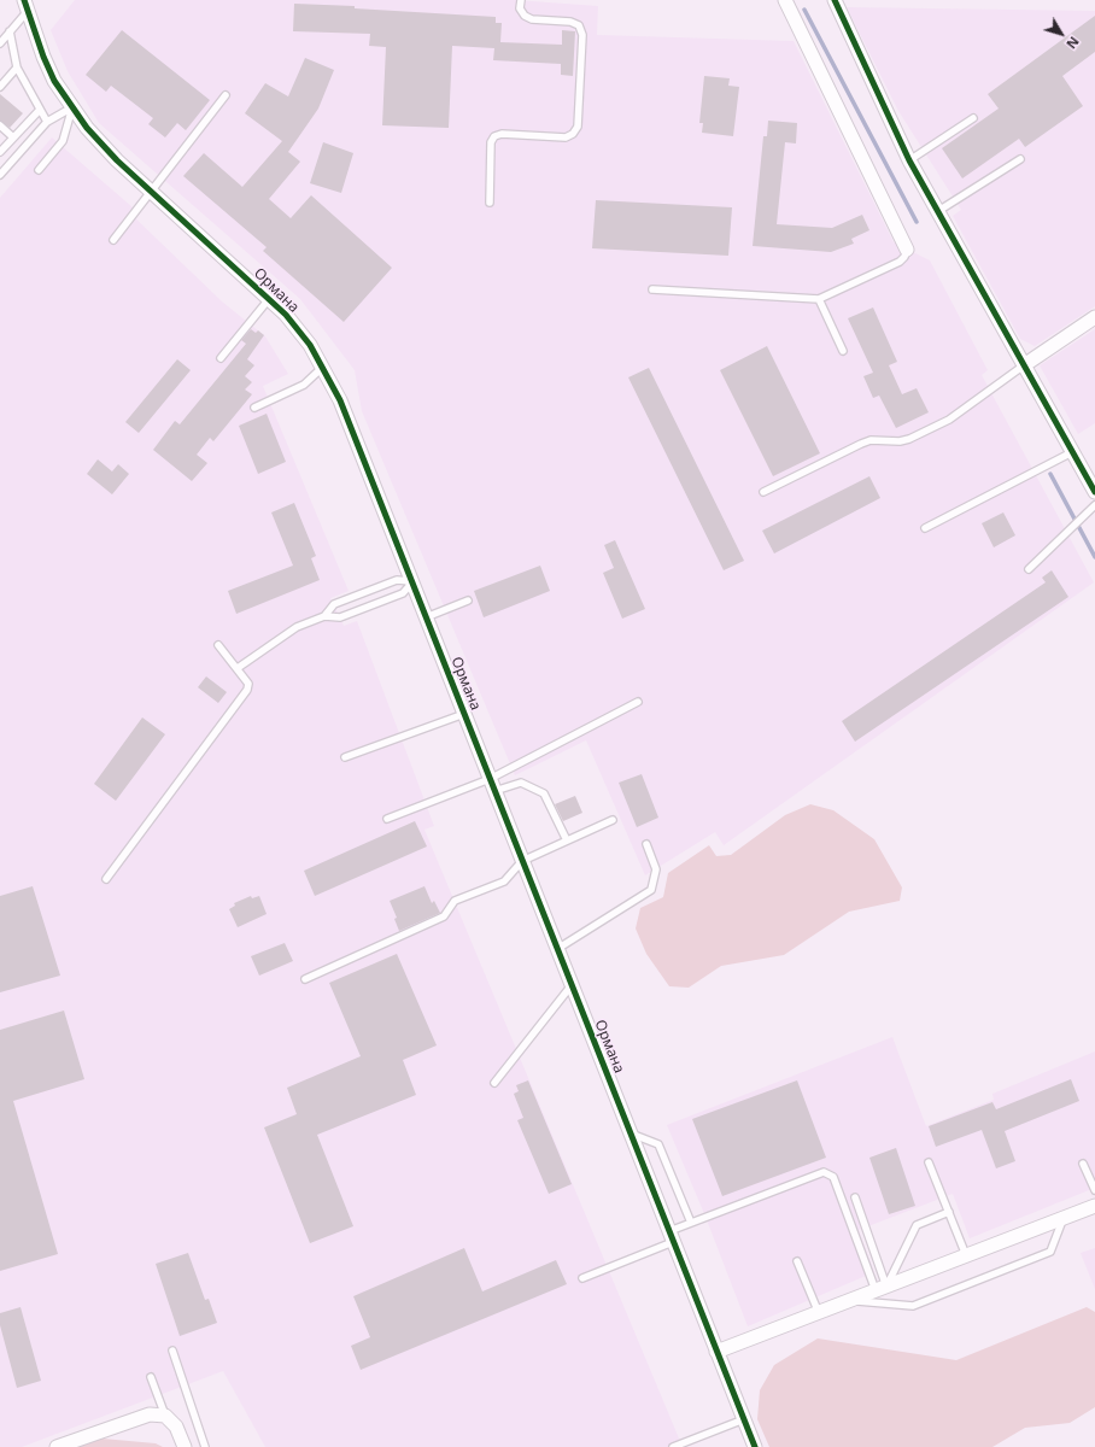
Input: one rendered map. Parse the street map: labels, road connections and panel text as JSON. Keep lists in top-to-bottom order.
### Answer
{
  "streets": {
    "street": ["Ормана"]
  },
  "north": "bottom right"
}
